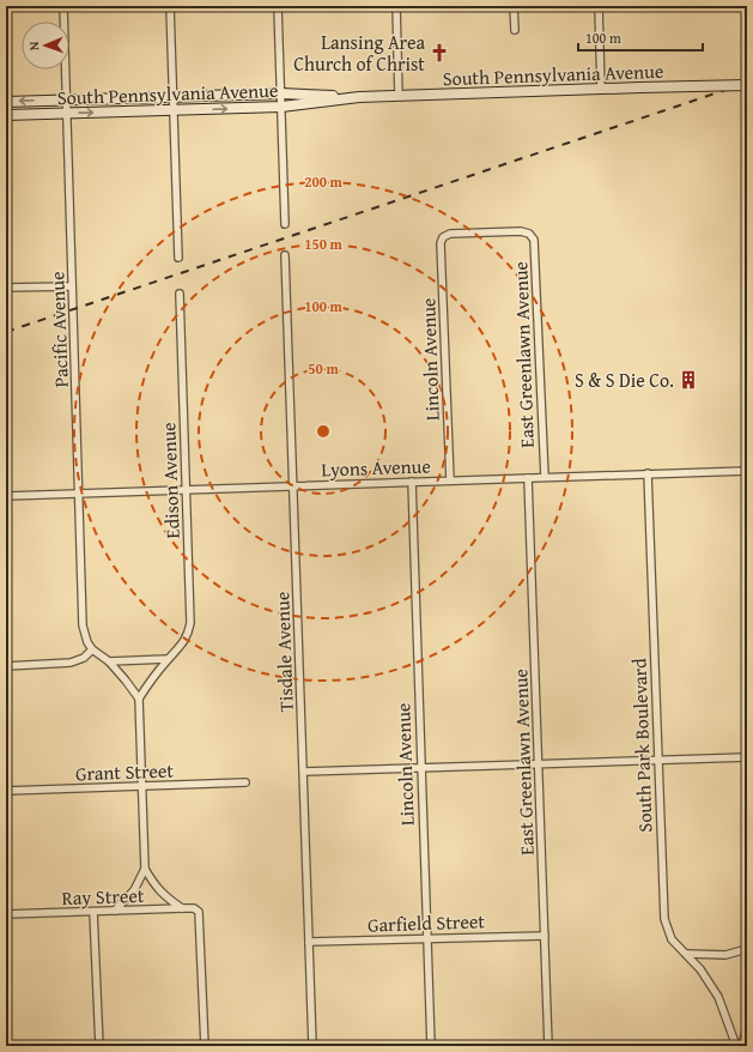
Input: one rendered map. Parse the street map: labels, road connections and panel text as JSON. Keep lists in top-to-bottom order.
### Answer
{
  "streets": {
    "main road": ["South Pennsylvania Avenue"],
    "street": [
      "Pacific Avenue",
      "East Greenlawn Avenue",
      "Lincoln Avenue",
      "Lyons Avenue",
      "Edison Avenue",
      "Tisdale Avenue",
      "South Park Boulevard",
      "Grant Street",
      "Ray Street",
      "Garfield Street"
    ]
  },
  "crossings": [
    ["South Pennsylvania Avenue", "Pacific Avenue"],
    ["Pacific Avenue", "Lyons Avenue"],
    ["East Greenlawn Avenue", "Lincoln Avenue"],
    ["East Greenlawn Avenue", "Lyons Avenue"],
    ["East Greenlawn Avenue", "Garfield Street"],
    ["Lincoln Avenue", "Lyons Avenue"],
    ["Lincoln Avenue", "Garfield Street"],
    ["Lyons Avenue", "Edison Avenue"],
    ["Lyons Avenue", "Tisdale Avenue"],
    ["Lyons Avenue", "South Park Boulevard"],
    ["Tisdale Avenue", "Garfield Street"]
  ],
  "places": {
    "church": ["Lansing Area Church of Christ"],
    "building": ["S & S Die Co."]
  },
  "scale_bar": "100 m",
  "north": "left",
  "rings": [
    "200 m",
    "150 m",
    "100 m",
    "50 m"
  ]
}
